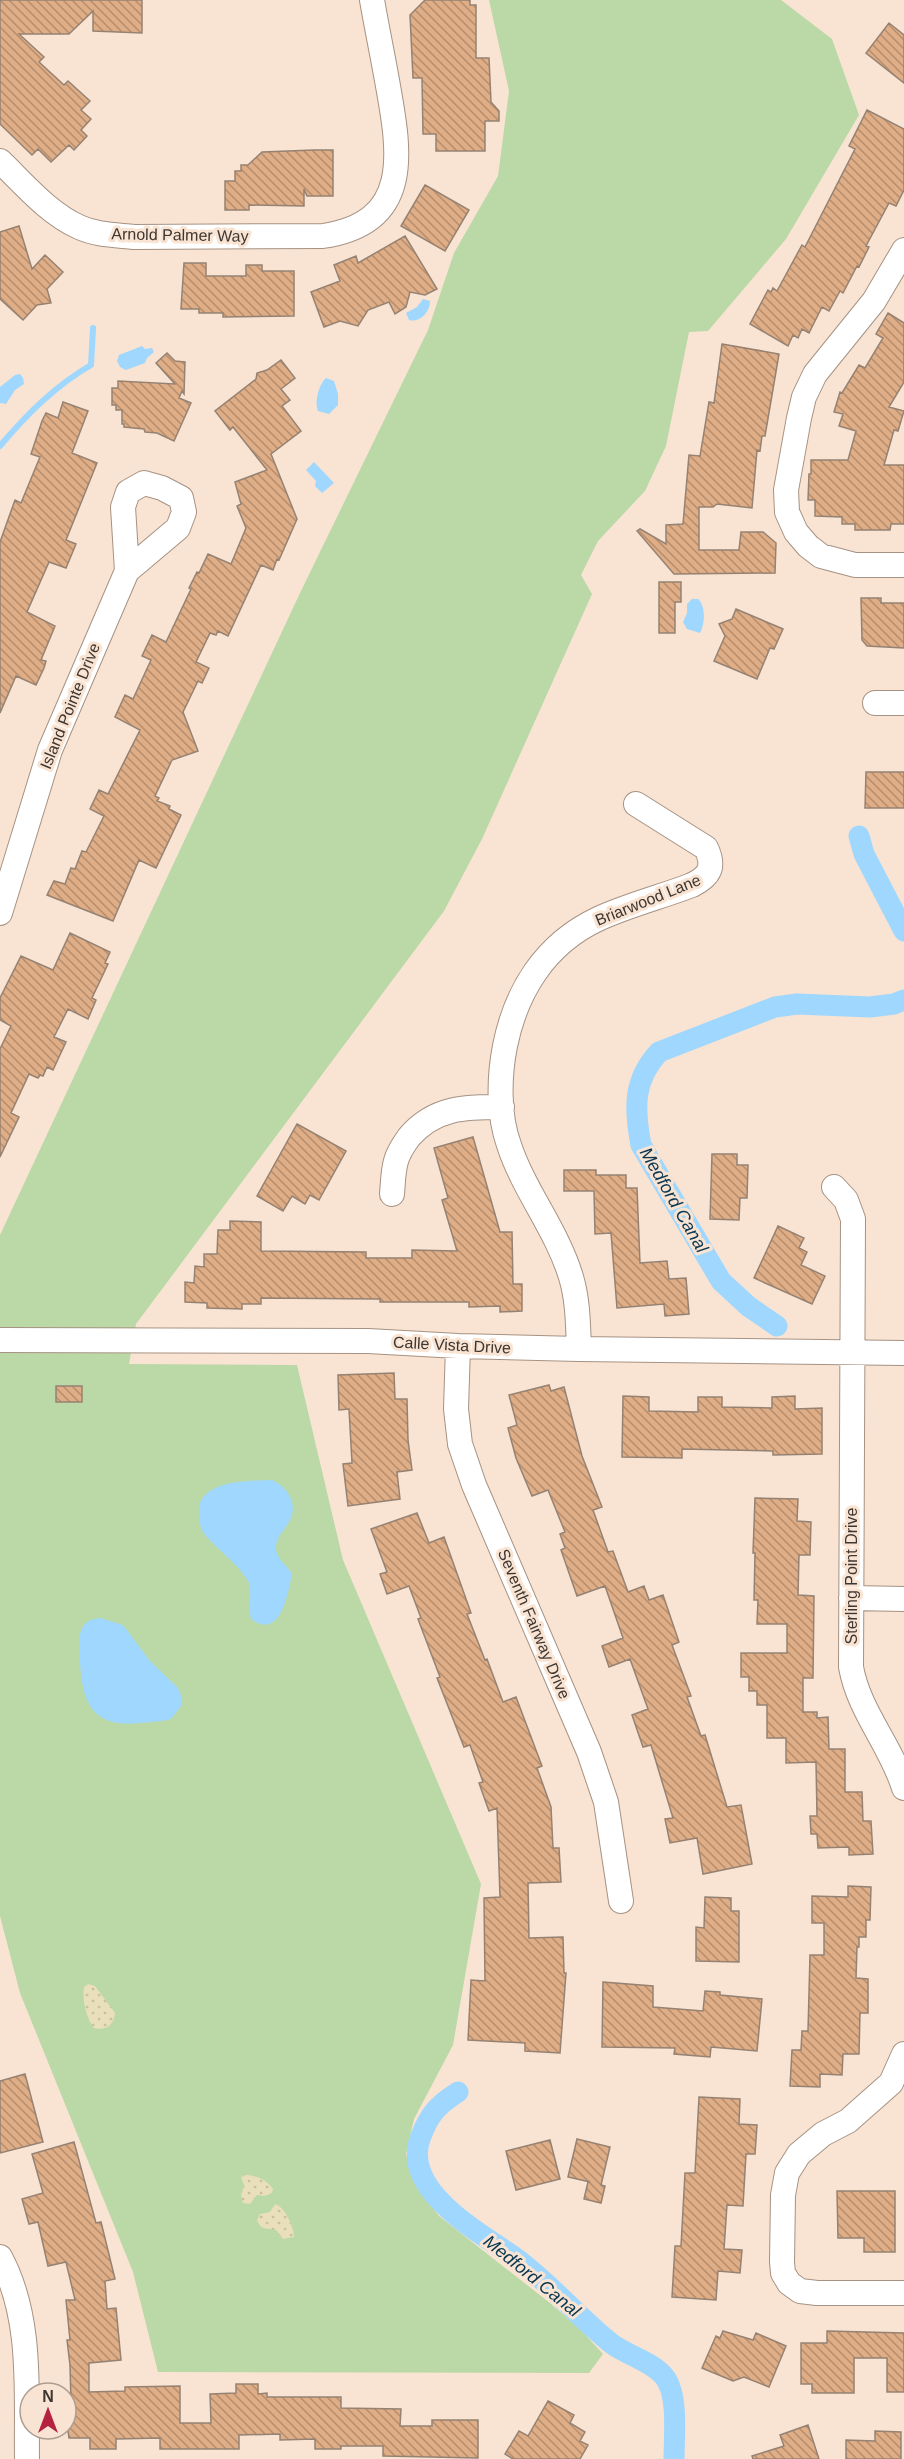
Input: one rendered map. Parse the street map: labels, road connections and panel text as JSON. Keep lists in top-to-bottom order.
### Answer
{
  "streets": {
    "street": [
      "Arnold Palmer Way",
      "Island Pointe Drive",
      "Briarwood Lane",
      "Calle Vista Drive",
      "Sterling Point Drive",
      "Seventh Fairway Drive"
    ]
  },
  "crossings": [
    ["Briarwood Lane", "Calle Vista Drive"],
    ["Calle Vista Drive", "Sterling Point Drive"],
    ["Calle Vista Drive", "Seventh Fairway Drive"]
  ],
  "water": ["Medford Canal"],
  "north": "top"
}
